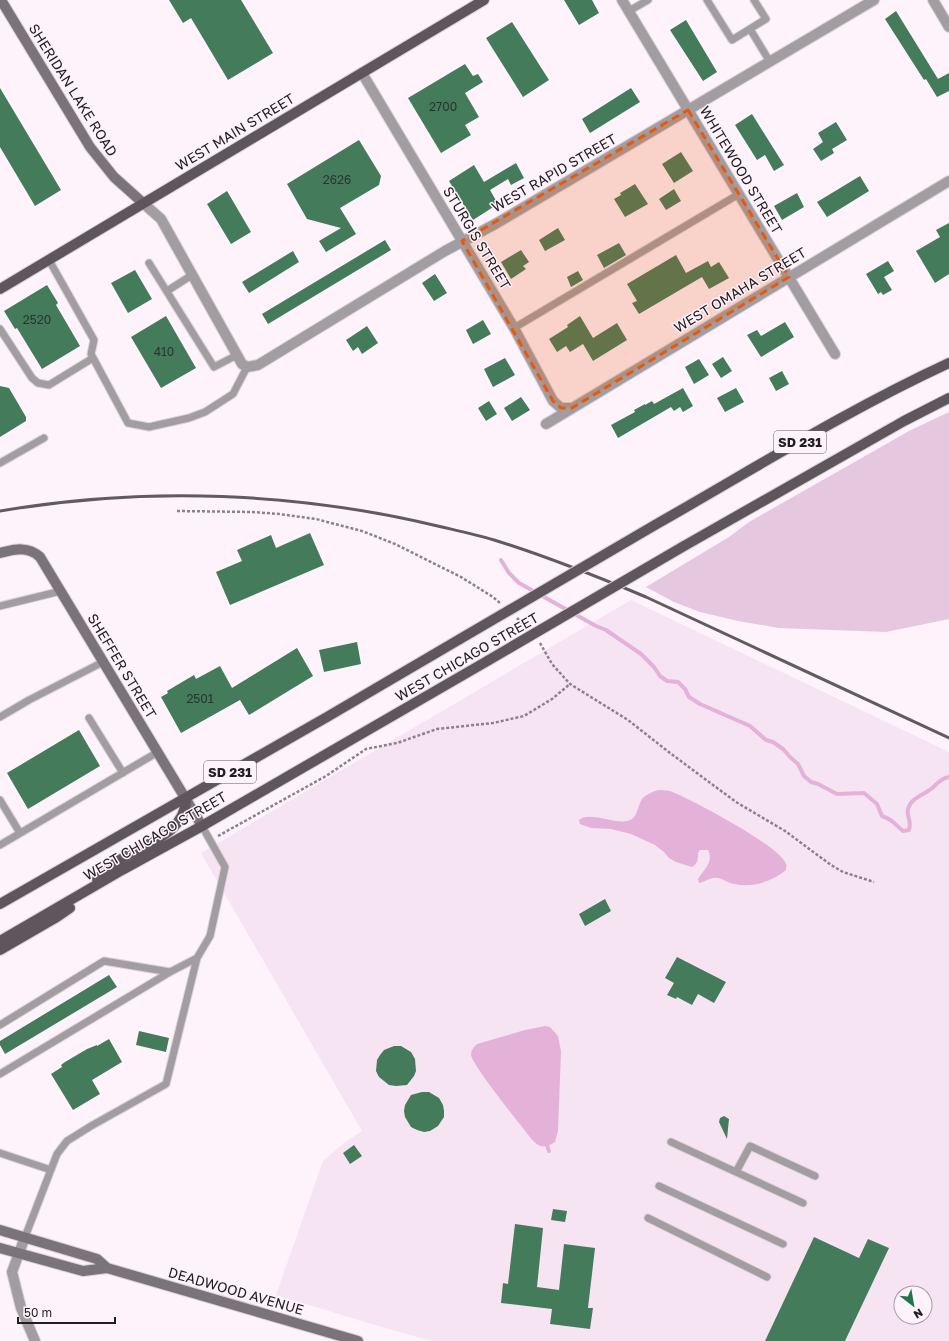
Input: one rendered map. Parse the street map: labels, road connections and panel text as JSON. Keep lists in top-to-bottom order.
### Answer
{
  "streets": {
    "main road": ["WEST MAIN STREET", "SD 231", "WEST CHICAGO STREET"],
    "street": [
      "SHERIDAN LAKE ROAD",
      "WHITEWOOD STREET",
      "WEST RAPID STREET",
      "STURGIS STREET",
      "WEST OMAHA STREET",
      "SHEFFER STREET",
      "DEADWOOD AVENUE"
    ]
  },
  "crossings": [
    ["SHERIDAN LAKE ROAD", "WEST MAIN STREET"],
    ["SHERIDAN LAKE ROAD", "WEST RAPID STREET"],
    ["WEST MAIN STREET", "STURGIS STREET"],
    ["WHITEWOOD STREET", "WEST RAPID STREET"],
    ["WHITEWOOD STREET", "WEST OMAHA STREET"],
    ["WEST RAPID STREET", "STURGIS STREET"],
    ["STURGIS STREET", "WEST OMAHA STREET"],
    ["WEST CHICAGO STREET", "SHEFFER STREET"]
  ],
  "house_numbers": [
    "2700",
    "2626",
    "2520",
    "410",
    "2501"
  ],
  "scale_bar": "50 m",
  "north": "bottom right"
}
